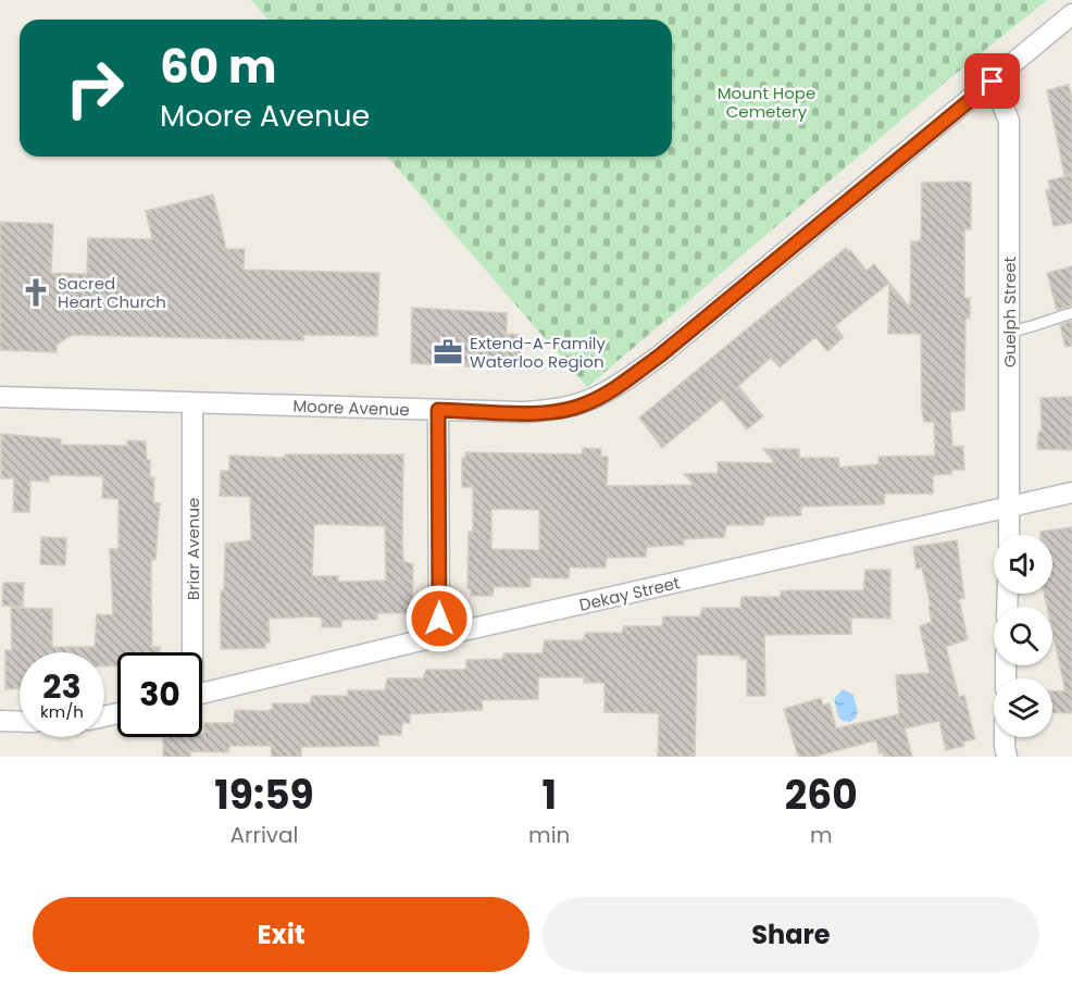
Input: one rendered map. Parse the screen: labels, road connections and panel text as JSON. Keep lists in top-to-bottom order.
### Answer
{
  "streets": {
    "street": [
      "Guelph Street",
      "Moore Avenue",
      "Briar Avenue",
      "Dekay Street"
    ]
  },
  "crossings": [
    ["Guelph Street", "Moore Avenue"],
    ["Guelph Street", "Dekay Street"],
    ["Moore Avenue", "Briar Avenue"]
  ],
  "parks": ["Mount Hope Cemetery"],
  "places": {
    "church": ["Sacred Heart Church"],
    "office": ["Extend-A-Family Waterloo Region"]
  },
  "page": {
    "turn": ["60 m", "Moore Avenue"],
    "speed": "23 km/h",
    "limit": "30",
    "eta": [
      "19:59",
      "Arrival",
      "1",
      "min",
      "260",
      "m"
    ],
    "buttons": ["Exit", "Share"]
  }
}
